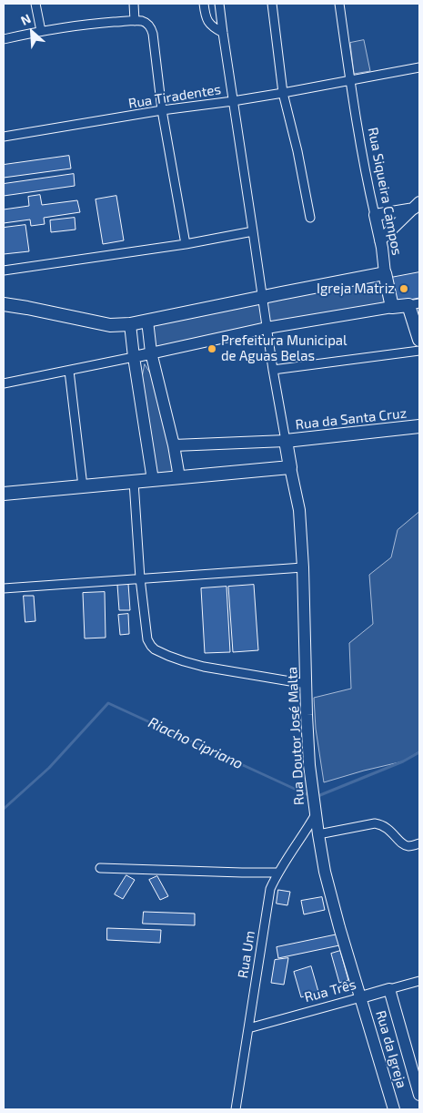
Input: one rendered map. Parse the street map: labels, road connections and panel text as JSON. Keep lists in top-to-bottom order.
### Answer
{
  "streets": {
    "main road": ["Rua Siqueira Campos", "Rua da Santa Cruz"],
    "street": [
      "Rua Tiradentes",
      "Rua Doutor José Malta",
      "Rua Um",
      "Rua Três",
      "Rua da Igreja"
    ]
  },
  "crossings": [
    ["Rua Tiradentes", "Rua Siqueira Campos"],
    ["Rua Doutor José Malta", "Rua Um"],
    ["Rua Doutor José Malta", "Rua Três"],
    ["Rua Doutor José Malta", "Rua da Igreja"],
    ["Rua Um", "Rua Três"],
    ["Rua Três", "Rua da Igreja"]
  ],
  "water": ["Riacho Cipriano"],
  "places": ["Igreja Matriz", "Prefeitura Municipal de Aguas Belas"],
  "north": "top left"
}
